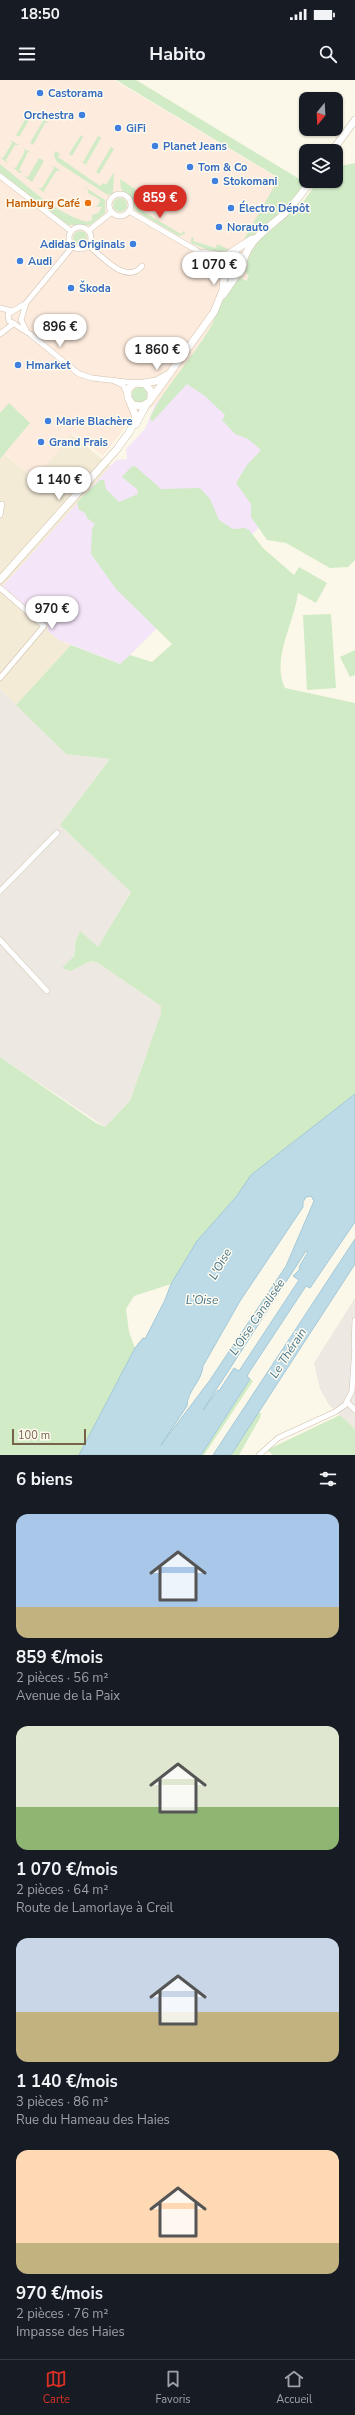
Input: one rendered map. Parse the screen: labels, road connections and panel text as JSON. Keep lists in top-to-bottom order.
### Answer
{
  "water": [
    "L'Oise",
    "L’Oise",
    "L'Oise Canalisée",
    "Le Thérain"
  ],
  "places": [
    "Castorama",
    "Orchestra",
    "GiFi",
    "Planet Jeans",
    "Tom & Co",
    "Stokomani",
    "Hamburg Café",
    "Électro Dépôt",
    "Norauto",
    "Adidas Originals",
    "Audi",
    "Škoda",
    "Hmarket",
    "Marie Blachère",
    "Grand Frais"
  ],
  "scale_bar": "100 m",
  "north": "bottom",
  "page": {
    "status": "18:50",
    "header": "Habito",
    "price": [
      "859 €",
      "1 070 €",
      "896 €",
      "1 860 €",
      "1 140 €",
      "970 €"
    ],
    "scale": "100 m",
    "heading": "6 biens",
    "list": [
      {
        "name": "859 €/mois",
        "note": "2 pièces · 56 m² · Avenue de la Paix"
      },
      {
        "name": "1 070 €/mois",
        "note": "2 pièces · 64 m² · Route de Lamorlaye à Creil"
      },
      {
        "name": "1 140 €/mois",
        "note": "3 pièces · 86 m² · Rue du Hameau des Haies"
      },
      {
        "name": "970 €/mois",
        "note": "2 pièces · 76 m² · Impasse des Haies"
      }
    ],
    "tabs": ["Carte", "Favoris", "Accueil"]
  }
}
